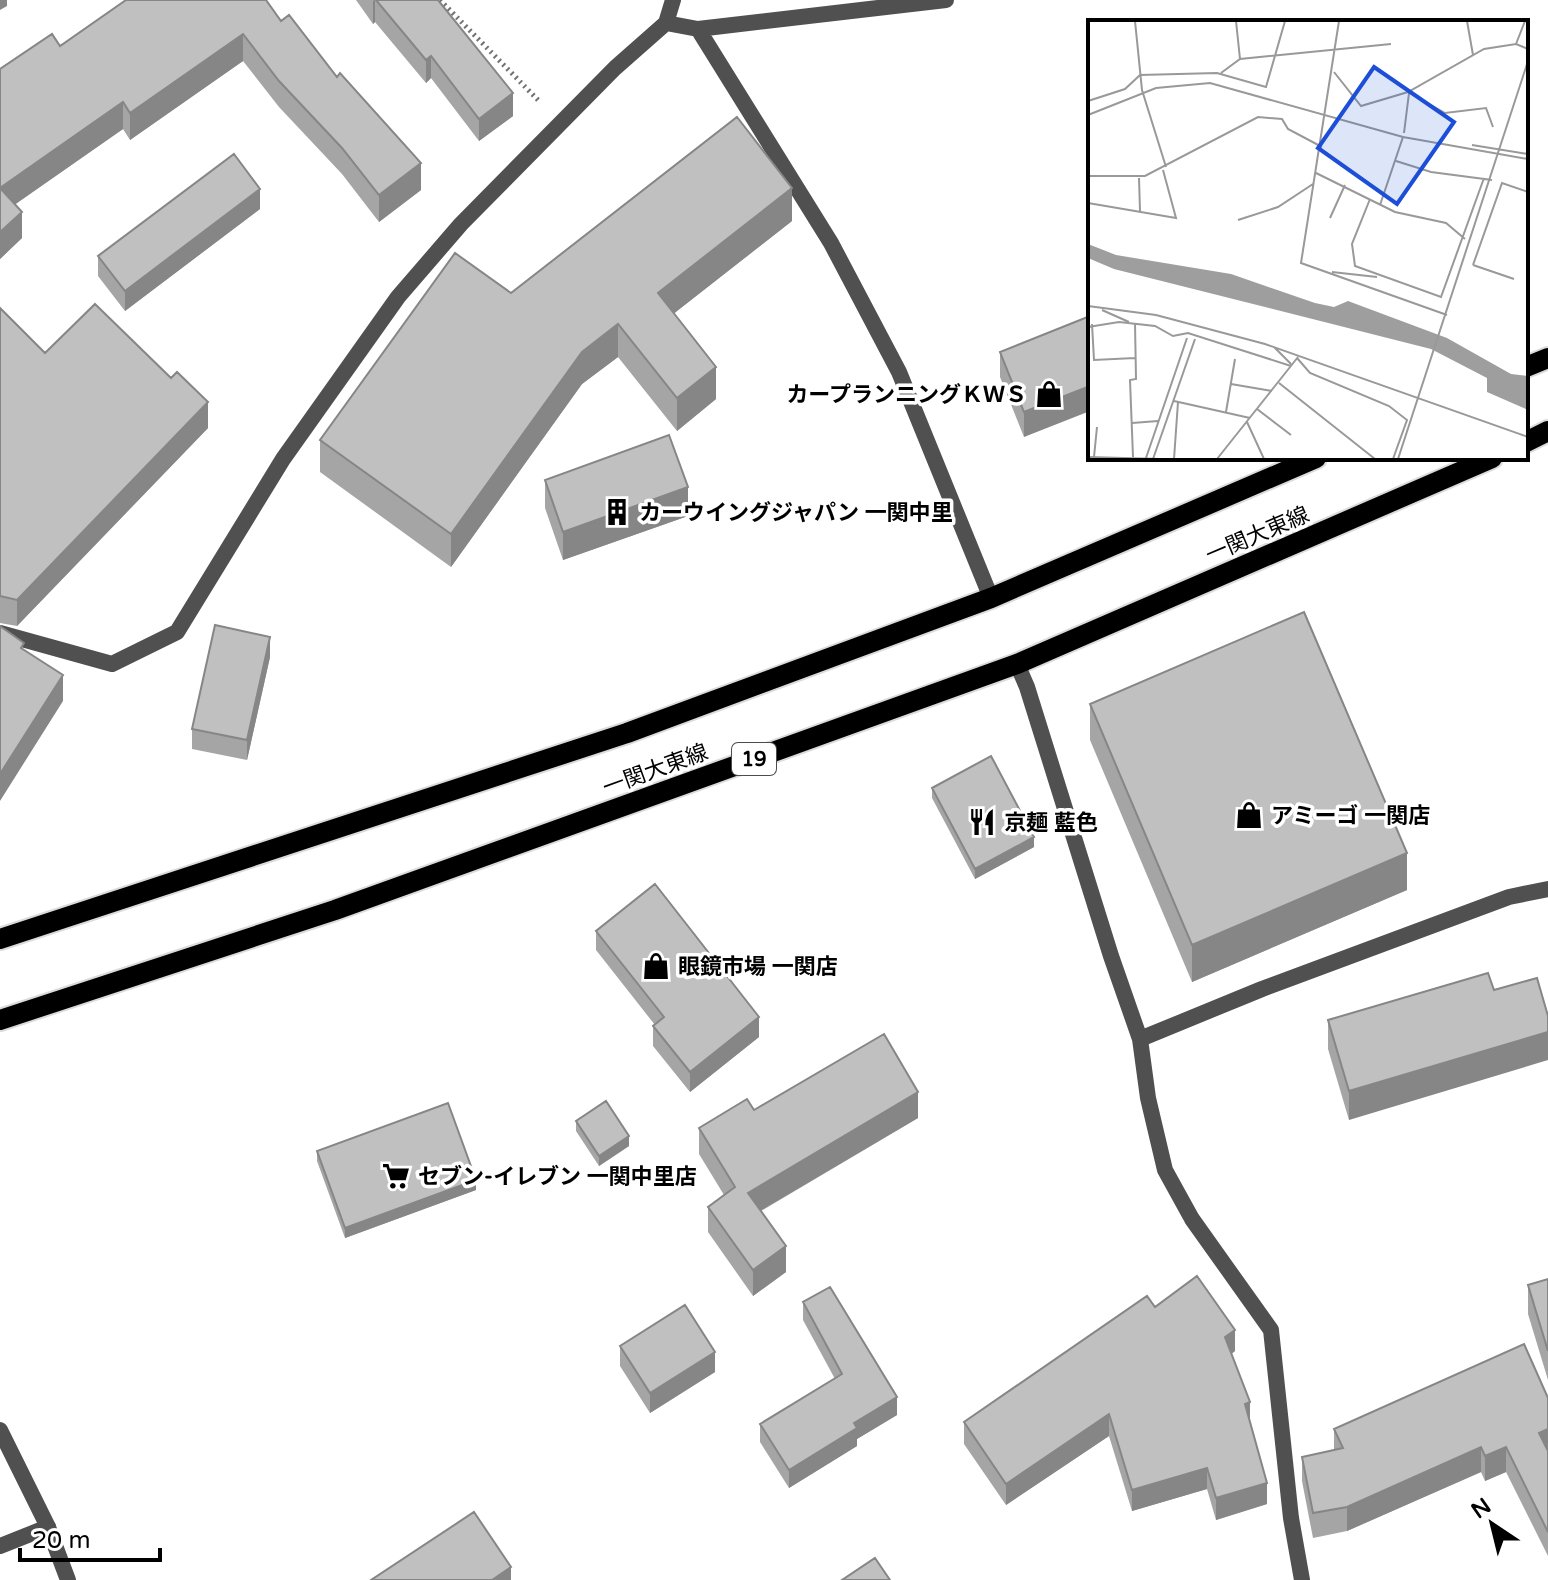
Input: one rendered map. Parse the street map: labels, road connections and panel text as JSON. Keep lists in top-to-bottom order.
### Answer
{
  "streets": {
    "main road": ["一関大東線", "19"]
  },
  "places": {
    "shop": ["カープランニングＫＷＳ", "アミーゴ 一関店", "眼鏡市場 一関店"],
    "building": ["カーウイングジャパン 一関中里"],
    "restaurant": ["京麺 藍色"],
    "supermarket": ["セブン-イレブン 一関中里店"]
  },
  "scale_bar": "20 m",
  "north": "top left"
}
